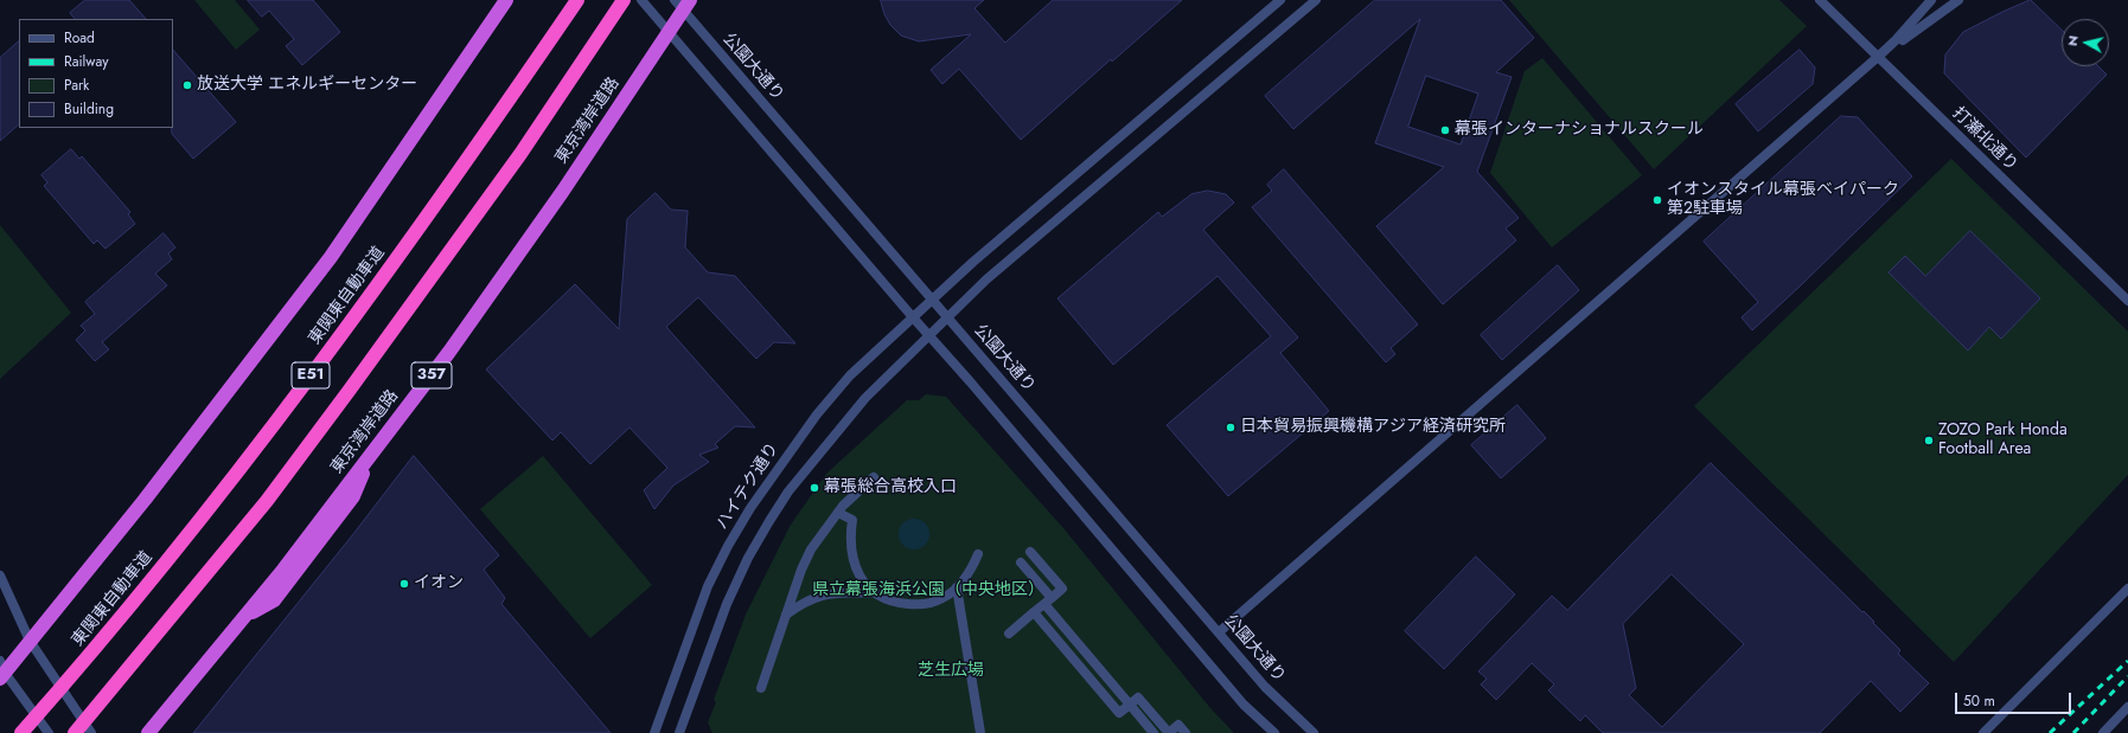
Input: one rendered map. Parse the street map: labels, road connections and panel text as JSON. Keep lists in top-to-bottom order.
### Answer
{
  "streets": {
    "highway": [
      "東京湾岸道路",
      "東関東自動車道",
      "E51",
      "357"
    ],
    "street": ["公園大通り", "打瀬北通り", "ハイテク通り"]
  },
  "crossings": [
    ["公園大通り", "東京湾岸道路"],
    ["公園大通り", "ハイテク通り"]
  ],
  "parks": ["県立幕張海浜公園（中央地区）", "芝生広場"],
  "places": [
    "放送大学 エネルギーセンター",
    "幕張インターナショナルスクール",
    "イオンスタイル幕張ベイパーク 第2駐車場",
    "日本貿易振興機構アジア経済研究所",
    "ZOZO Park Honda Football Area",
    "幕張総合高校入口",
    "イオン"
  ],
  "legend": [
    "Road",
    "Railway",
    "Park",
    "Building"
  ],
  "scale_bar": "50 m",
  "north": "left"
}
